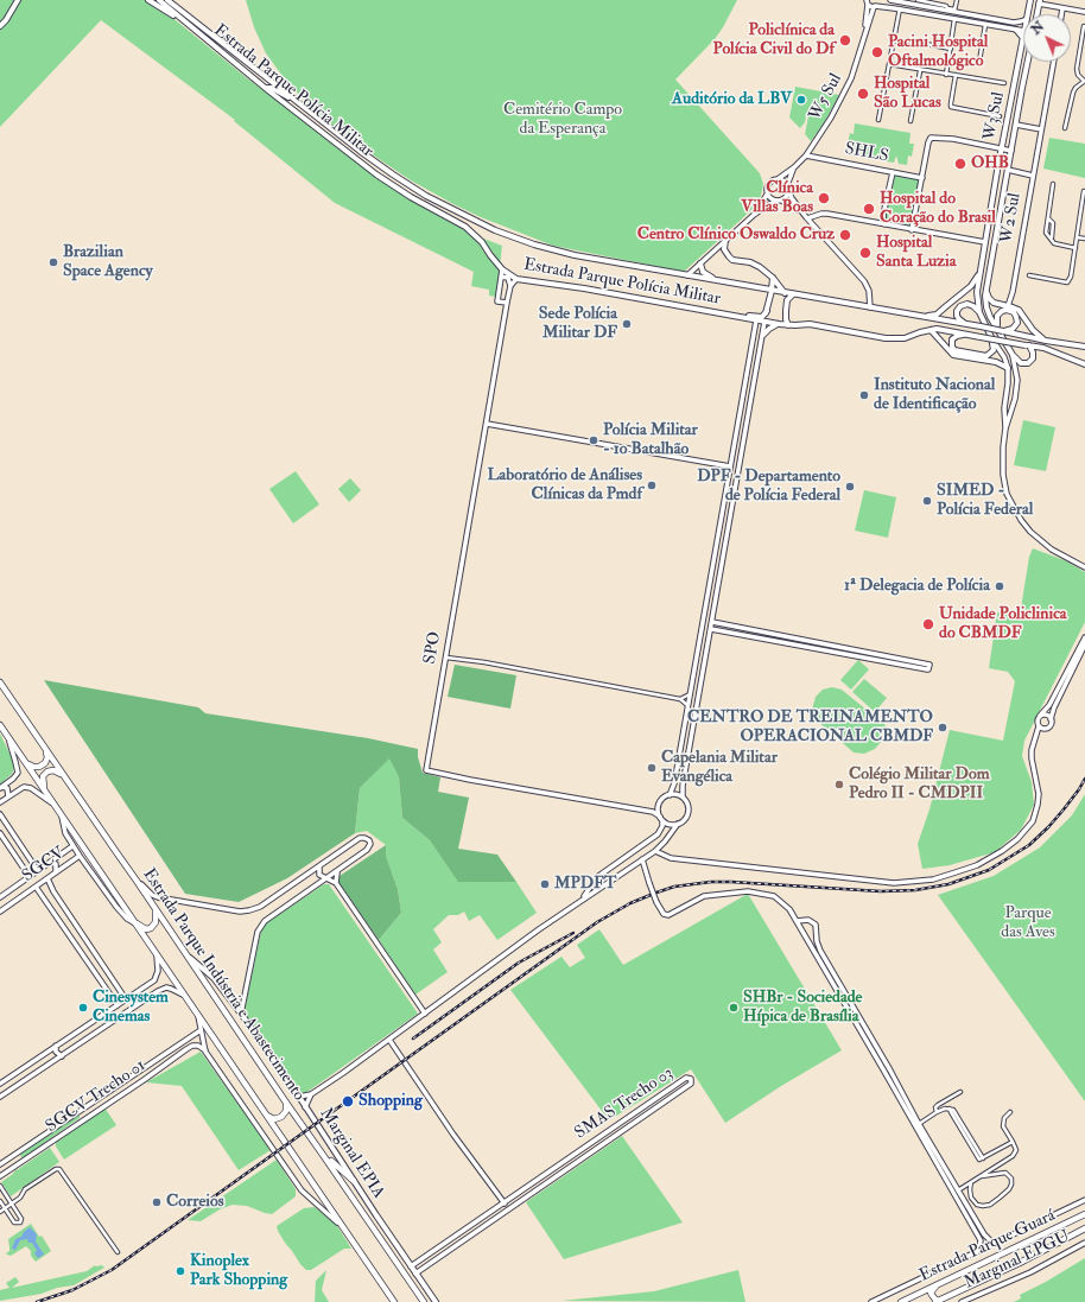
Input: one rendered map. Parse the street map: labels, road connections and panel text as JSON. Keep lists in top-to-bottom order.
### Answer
{
  "streets": {
    "highway": ["Estrada Parque Indústria e Abastecimento", "Estrada Parque Guará"],
    "main road": ["Estrada Parque Polícia Militar", "W3 Sul", "Marginal EPIA"],
    "street": [
      "W5 Sul",
      "SHLS",
      "W2 Sul",
      "SPO",
      "SGCV",
      "SGCV Trecho 01",
      "SMAS Trecho 03",
      "Marginal EPGU"
    ]
  },
  "crossings": [
    ["Estrada Parque Polícia Militar", "SPO"],
    ["W5 Sul", "SHLS"],
    ["Estrada Parque Indústria e Abastecimento", "Marginal EPIA"],
    ["SMAS Trecho 03", "Marginal EPIA"]
  ],
  "parks": ["Cemitério Campo da Esperança", "Parque das Aves"],
  "places": [
    "Policlínica da Polícia Civil do Df",
    "Pacini Hospital Oftalmológico",
    "Hospital São Lucas",
    "Auditório da LBV",
    "OHB",
    "Clínica Villas Boas",
    "Hospital do Coração do Brasil",
    "Centro Clínico Oswaldo Cruz",
    "Hospital Santa Luzia",
    "Brazilian Space Agency",
    "Sede Polícia Militar DF",
    "Instituto Nacional de Identificação",
    "Polícia Militar - 1o Batalhão",
    "Laboratório de Análises Clínicas da Pmdf",
    "DPF - Departamento de Polícia Federal",
    "SIMED - Polícia Federal",
    "1ª Delegacia de Polícia",
    "Unidade Policlinica do CBMDF",
    "CENTRO DE TREINAMENTO OPERACIONAL CBMDF",
    "Capelania Militar Evangélica",
    "Colégio Militar Dom Pedro II - CMDPII",
    "MPDFT",
    "Cinesystem Cinemas",
    "SHBr - Sociedade Hípica de Brasília",
    "Shopping",
    "Correios",
    "Kinoplex Park Shopping"
  ],
  "north": "top left"
}
